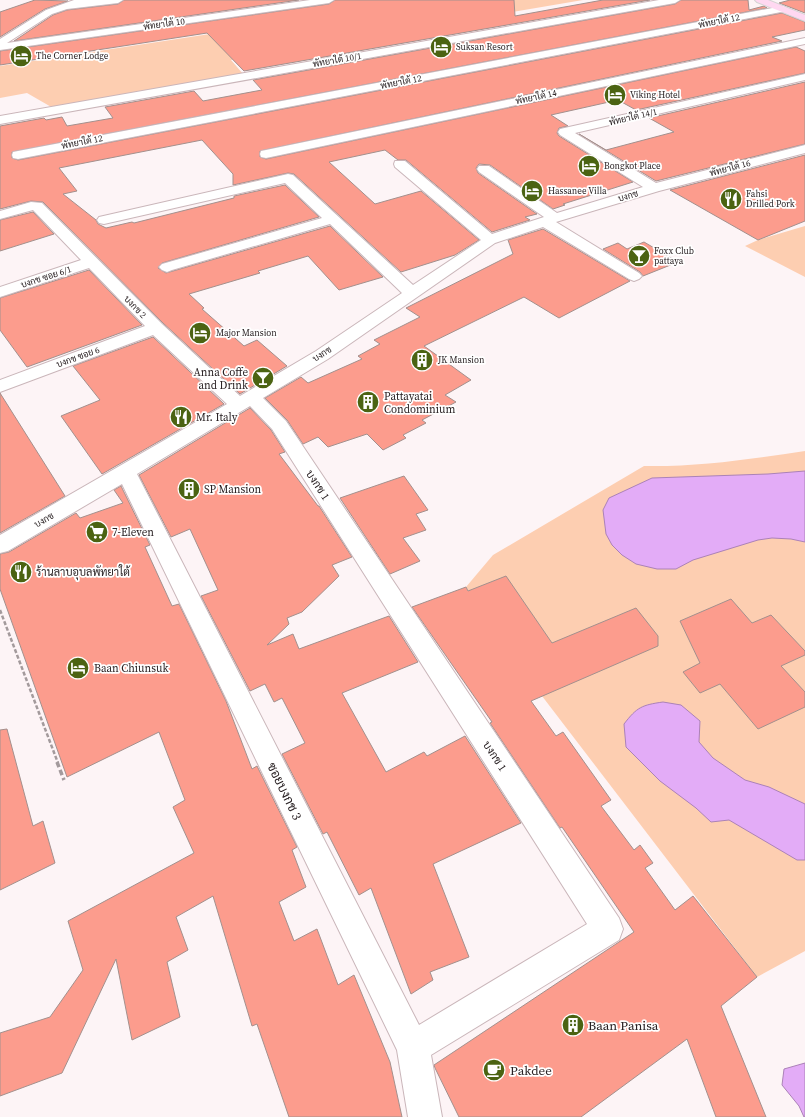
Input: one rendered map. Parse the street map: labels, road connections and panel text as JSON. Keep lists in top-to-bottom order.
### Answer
{
  "streets": {
    "street": [
      "พัทยาใต้ 12",
      "พัทยาใต้ 10",
      "พัทยาใต้ 10/1",
      "พัทยาใต้ 14",
      "พัทยาใต้ 14/1",
      "พัทยาใต้ 16",
      "บงกช",
      "บงกช ซอย 6/1",
      "บงกช 2",
      "บงกช ซอย 6",
      "บงกช 1",
      "ซอยบงกช 3"
    ]
  },
  "crossings": [
    ["พัทยาใต้ 14/1", "พัทยาใต้ 16"],
    ["พัทยาใต้ 14/1", "บงกช"],
    ["พัทยาใต้ 16", "บงกช"],
    ["บงกช", "บงกช 2"],
    ["บงกช", "บงกช 1"],
    ["บงกช", "ซอยบงกช 3"],
    ["บงกช ซอย 6/1", "บงกช 2"],
    ["บงกช 2", "บงกช ซอย 6"],
    ["บงกช 2", "บงกช 1"],
    ["บงกช 1", "ซอยบงกช 3"]
  ],
  "places": {
    "hotel": [
      "Suksan Resort",
      "The Corner Lodge",
      "Viking Hotel",
      "Bongkot Place",
      "Hassanee Villa",
      "Major Mansion",
      "Baan Chiunsuk"
    ],
    "restaurant": ["Fahsi Drilled Pork", "Mr. Italy", "ร้านลาบอุบลพัทยาใต้"],
    "bar": ["Foxx Club pattaya", "Anna Coffe and Drink"],
    "building": [
      "JK Mansion",
      "Pattayatai Condominium",
      "SP Mansion",
      "Baan Panisa"
    ],
    "supermarket": ["7-Eleven"],
    "cafe": ["Pakdee"]
  }
}
